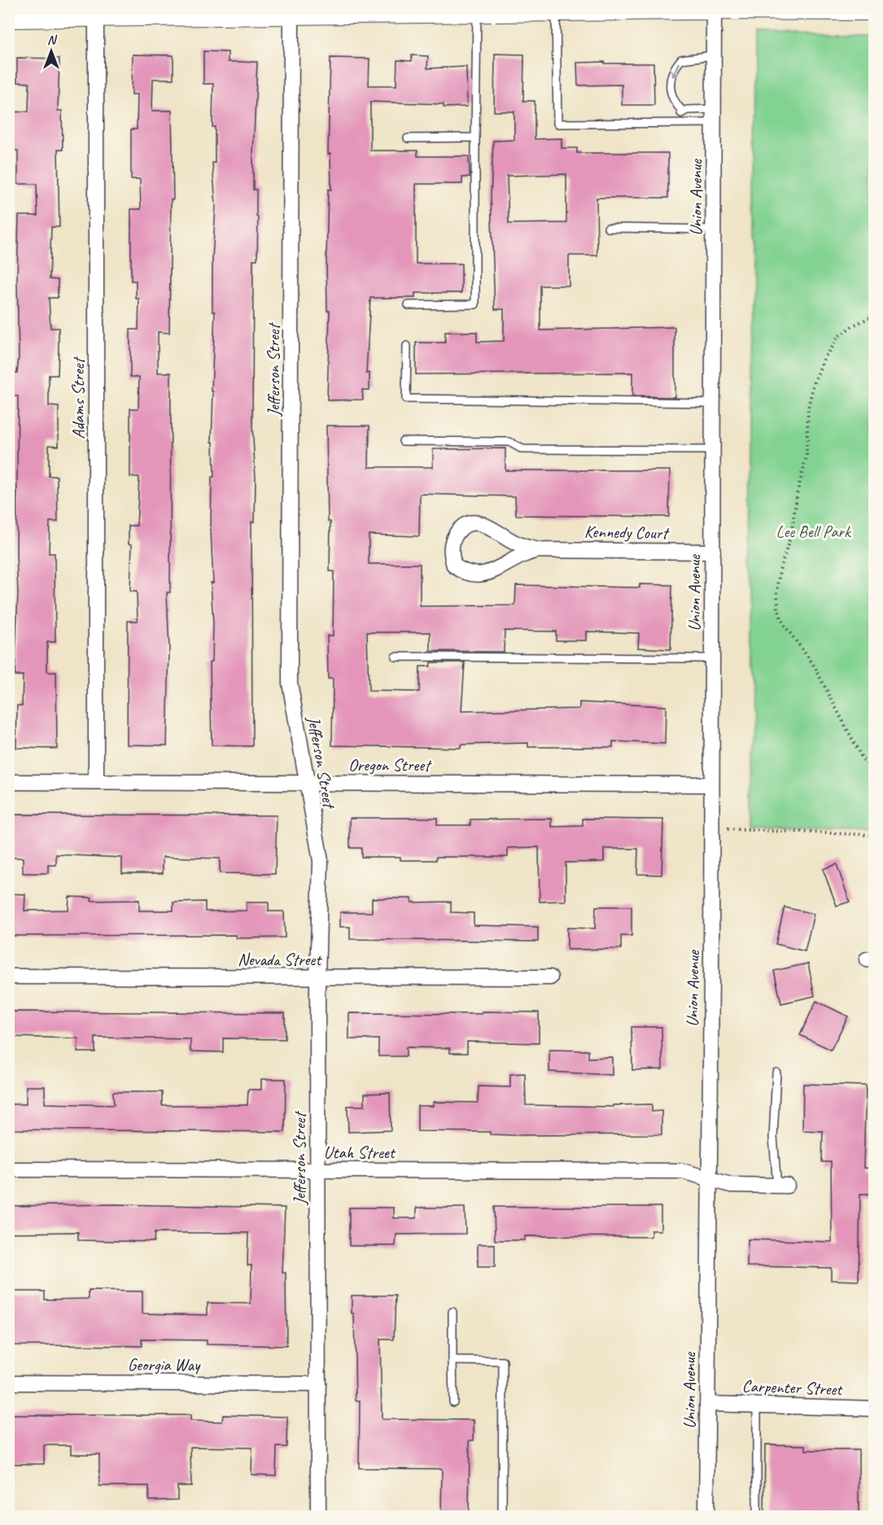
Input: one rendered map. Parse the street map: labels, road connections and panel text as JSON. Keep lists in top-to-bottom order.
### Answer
{
  "streets": {
    "street": [
      "Union Avenue",
      "Jefferson Street",
      "Adams Street",
      "Kennedy Court",
      "Oregon Street",
      "Nevada Street",
      "Utah Street",
      "Georgia Way",
      "Carpenter Street"
    ]
  },
  "crossings": [
    ["Union Avenue", "Kennedy Court"],
    ["Union Avenue", "Oregon Street"],
    ["Union Avenue", "Utah Street"],
    ["Union Avenue", "Carpenter Street"],
    ["Jefferson Street", "Oregon Street"],
    ["Jefferson Street", "Nevada Street"],
    ["Jefferson Street", "Utah Street"],
    ["Jefferson Street", "Georgia Way"],
    ["Adams Street", "Oregon Street"]
  ],
  "parks": ["Lee Bell Park"],
  "north": "top"
}
